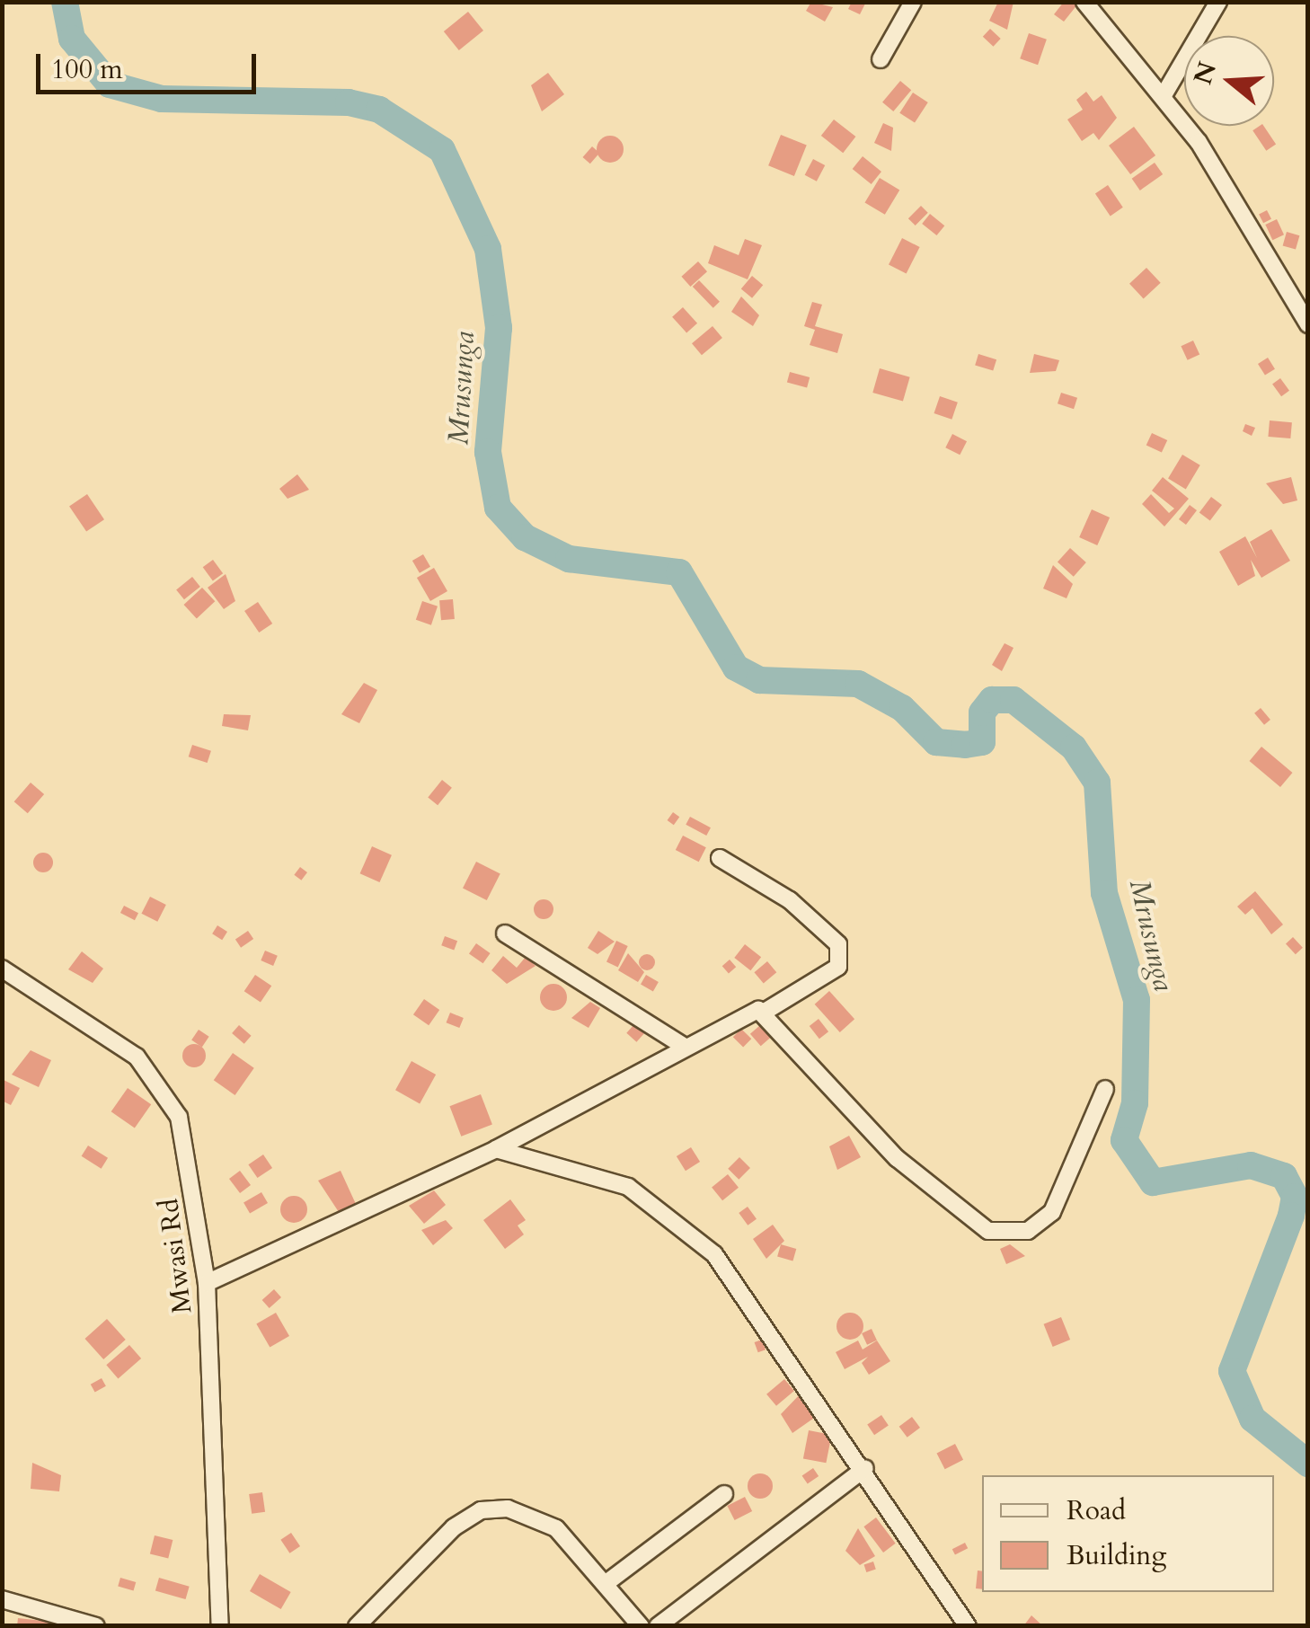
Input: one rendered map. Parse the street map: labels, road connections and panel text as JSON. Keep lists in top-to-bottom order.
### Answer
{
  "streets": {
    "street": ["Mwasi Rd"]
  },
  "water": ["Mrusunga"],
  "legend": ["Road", "Building"],
  "scale_bar": "100 m",
  "north": "left"
}
